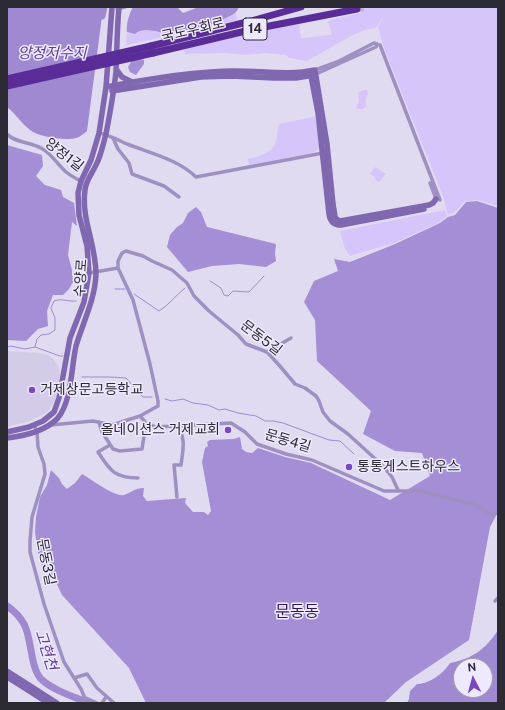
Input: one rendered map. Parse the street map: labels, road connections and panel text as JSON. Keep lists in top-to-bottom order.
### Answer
{
  "streets": {
    "highway": ["14", "국도우회로"],
    "street": [
      "양정1길",
      "수양로",
      "문동5길",
      "문동4길",
      "문동3길"
    ]
  },
  "crossings": [
    ["14", "국도우회로"],
    ["양정1길", "수양로"],
    ["수양로", "문동3길"],
    ["문동5길", "문동4길"]
  ],
  "districts": ["문동동"],
  "water": ["양정저수지", "고현천"],
  "places": ["거제상문고등학교", "올네이션스 거제교회", "통통게스트하우스"],
  "north": "top"
}
